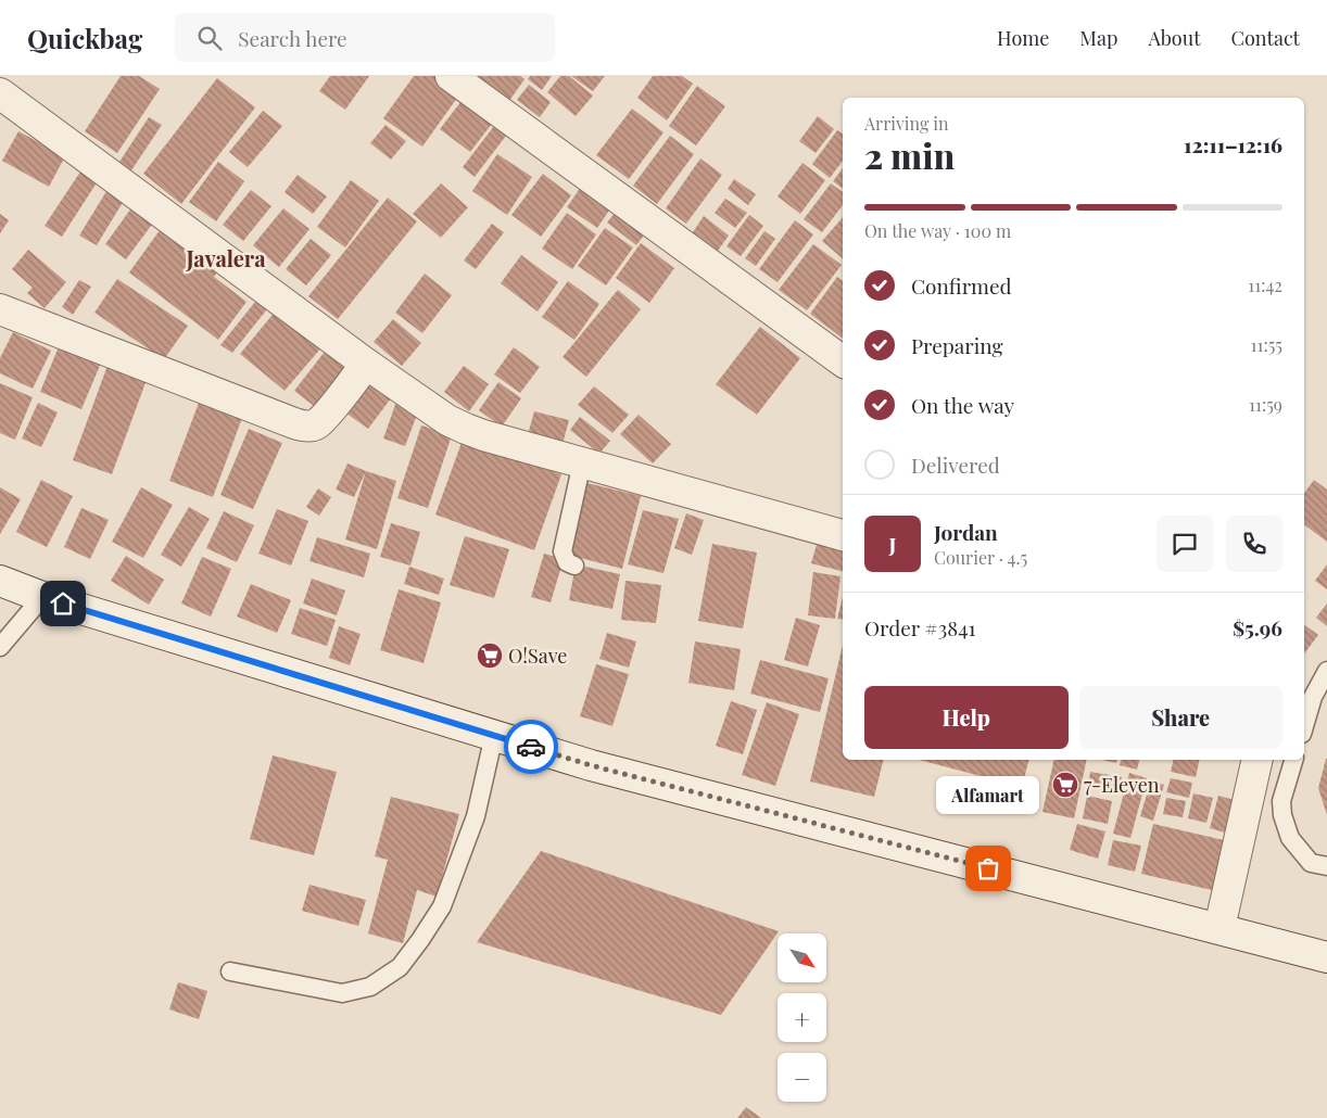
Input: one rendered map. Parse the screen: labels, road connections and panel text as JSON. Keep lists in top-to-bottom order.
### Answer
{
  "districts": ["Javalera"],
  "places": {
    "supermarket": ["O!Save", "7-Eleven"],
    "other": ["Alfamart"]
  },
  "north": "bottom right",
  "page": {
    "header": "Quickbag",
    "search": "Search here",
    "nav": [
      "Home",
      "Map",
      "About",
      "Contact"
    ],
    "heading": ["2 min", "Arriving in", "12:11–12:16"],
    "panel": [
      "Jordan",
      "Courier · 4.5",
      "Order #3841",
      "$5.96"
    ],
    "bar": "On the way · 100 m",
    "list": [
      ["Confirmed", "11:42"],
      ["Preparing", "11:55"],
      ["On the way", "11:59"],
      "Delivered"
    ],
    "round": "J",
    "buttons": ["Help", "Share"],
    "bubble": "Alfamart",
    "map_buttons": ["+", "−"]
  }
}
